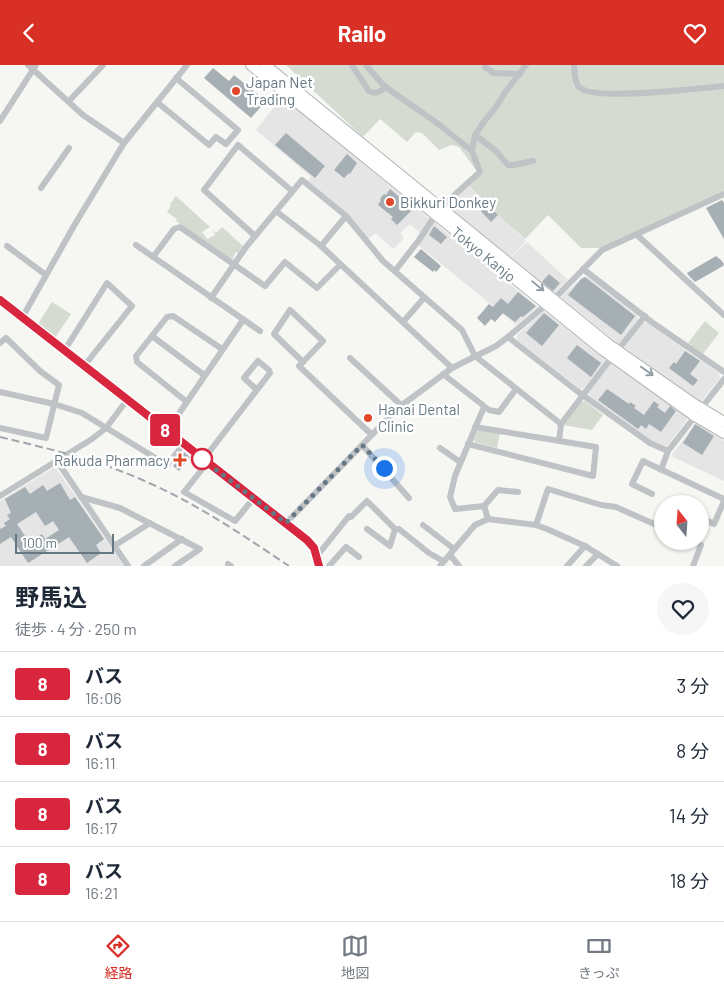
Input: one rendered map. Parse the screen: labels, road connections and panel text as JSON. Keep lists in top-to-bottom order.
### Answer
{
  "streets": {
    "highway": ["Tokyo Kanjo"]
  },
  "places": {
    "other": ["Japan Net Trading", "Bikkuri Donkey", "Hanai Dental Clinic"],
    "health": ["Rakuda Pharmacy"]
  },
  "lines": ["bus line 8"],
  "scale_bar": "100 m",
  "north": "top",
  "page": {
    "header": "Railo",
    "on_map": "8",
    "scale": "100 m",
    "heading": ["野馬込", "徒歩 · 4 分 · 250 m"],
    "list": [
      {
        "mark": "8",
        "name": "バス",
        "note": "16:06",
        "value": "3 分"
      },
      {
        "mark": "8",
        "name": "バス",
        "note": "16:11",
        "value": "8 分"
      },
      {
        "mark": "8",
        "name": "バス",
        "note": "16:17",
        "value": "14 分"
      },
      {
        "mark": "8",
        "name": "バス",
        "note": "16:21",
        "value": "18 分"
      }
    ],
    "tabs": ["経路", "地図", "きっぷ"]
  }
}
